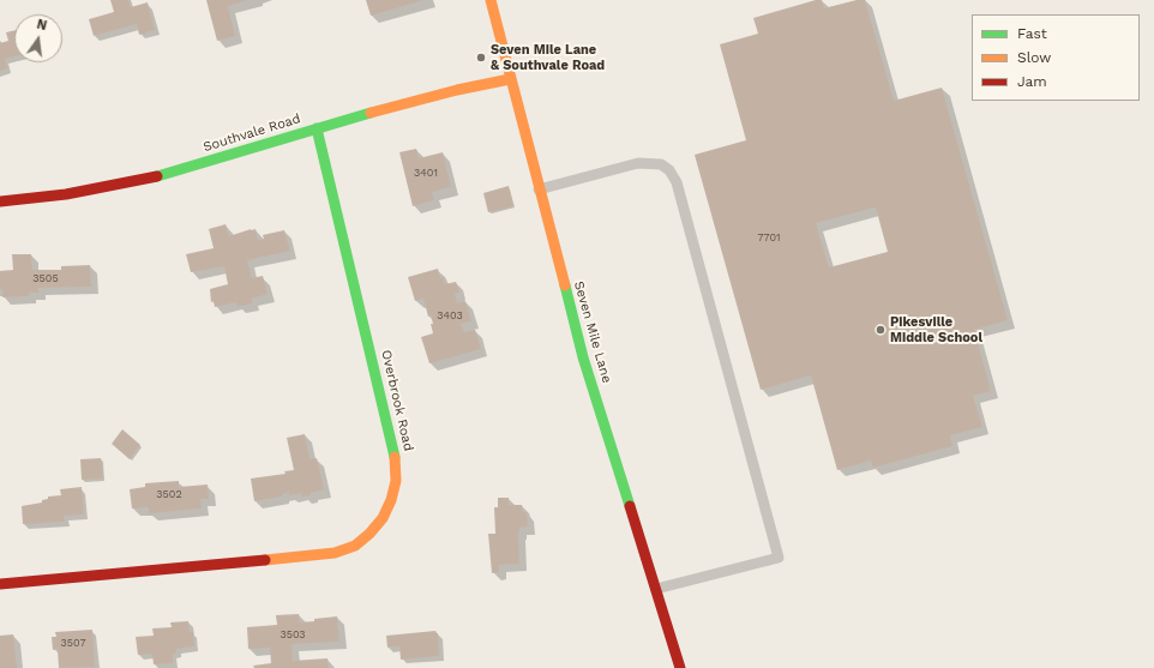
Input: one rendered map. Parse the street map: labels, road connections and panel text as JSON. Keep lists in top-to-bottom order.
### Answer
{
  "streets": {
    "street": ["Southvale Road", "Seven Mile Lane", "Overbrook Road"]
  },
  "crossings": [
    ["Southvale Road", "Seven Mile Lane"],
    ["Southvale Road", "Overbrook Road"]
  ],
  "places": ["Seven Mile Lane & Southvale Road", "Pikesville Middle School"],
  "house_numbers": [
    "3401",
    "7701",
    "3505",
    "3403",
    "3502",
    "3503",
    "3507"
  ],
  "legend": ["Fast", "Slow", "Jam"],
  "north": "top"
}
